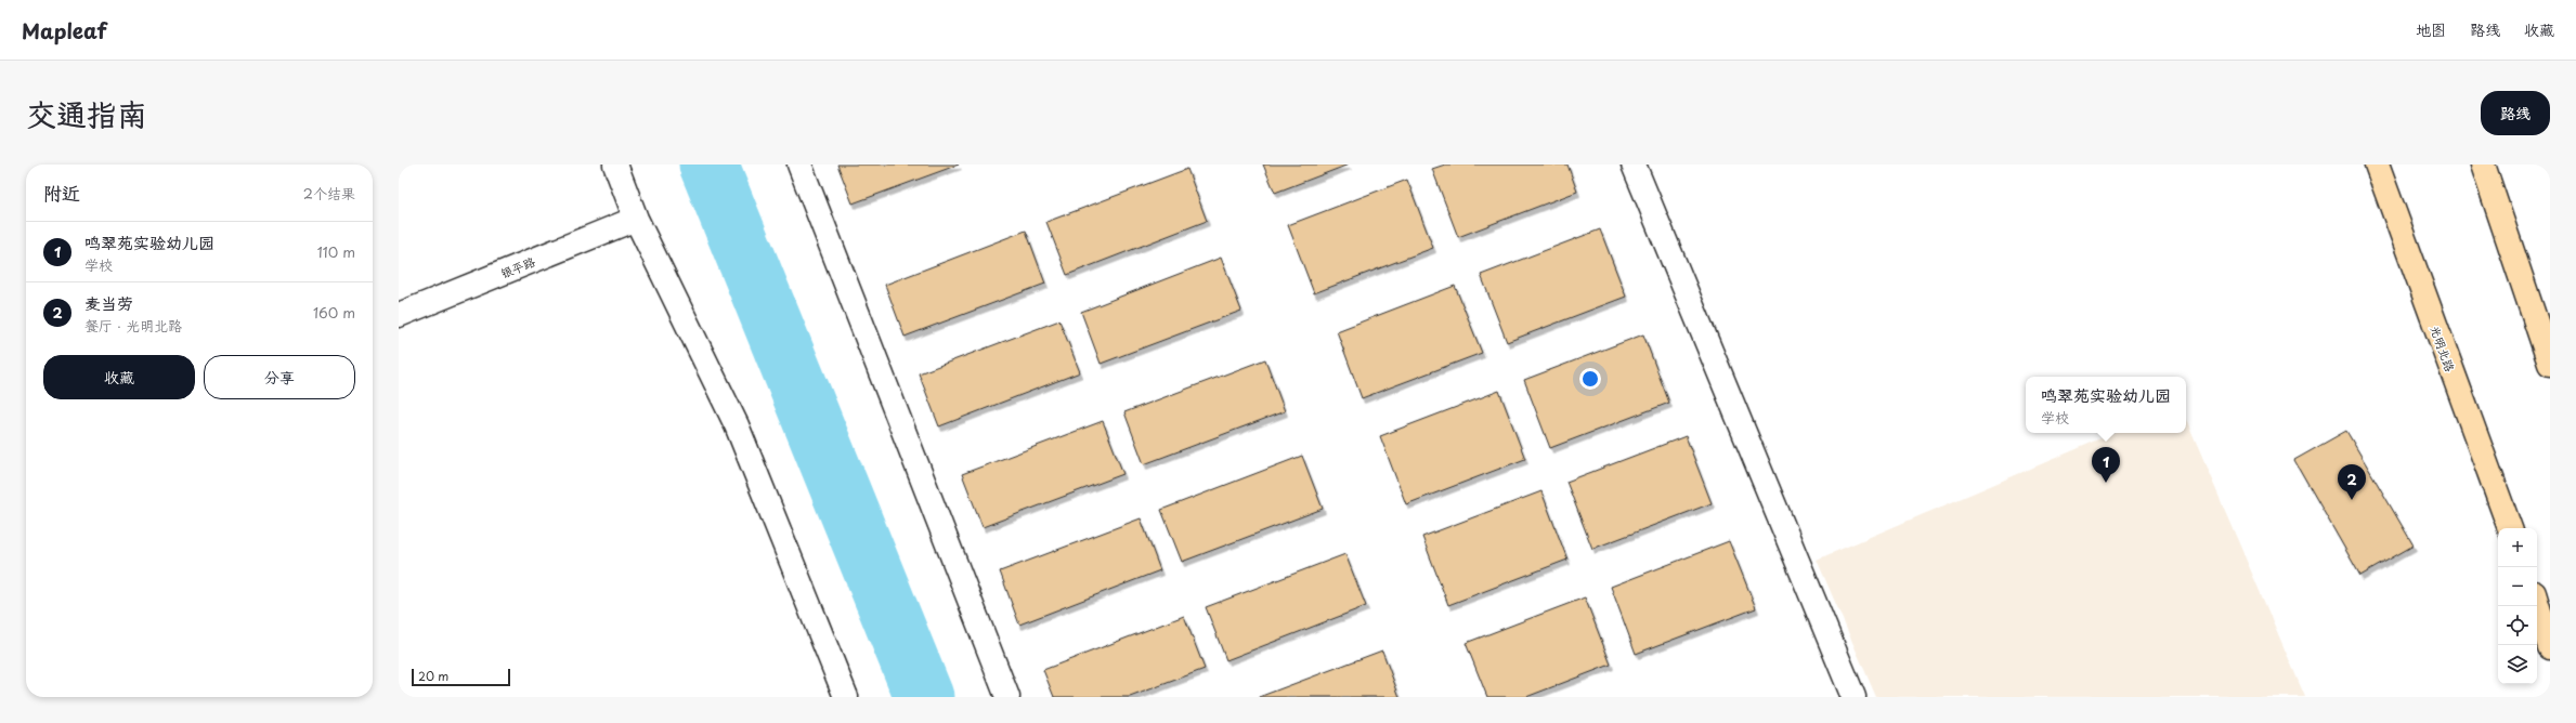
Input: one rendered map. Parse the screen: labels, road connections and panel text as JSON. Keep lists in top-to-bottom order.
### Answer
{
  "streets": {
    "main road": ["光明北路"],
    "street": ["银平路"]
  },
  "scale_bar": "20 m",
  "page": {
    "header": "Mapleaf",
    "nav": ["地图", "路线", "收藏"],
    "title": "交通指南",
    "buttons": [
      "路线",
      ["收藏", "分享"]
    ],
    "heading": ["附近", "2个结果"],
    "list": [
      {
        "mark": "1",
        "name": "鸣翠苑实验幼儿园",
        "note": "学校",
        "value": "110 m"
      },
      {
        "mark": "2",
        "name": "麦当劳",
        "note": "餐厅 · 光明北路",
        "value": "160 m"
      }
    ],
    "popup": ["鸣翠苑实验幼儿园", "学校"],
    "pins": ["1", "2"],
    "map_buttons": ["+", "−"],
    "scale": "20 m"
  }
}
